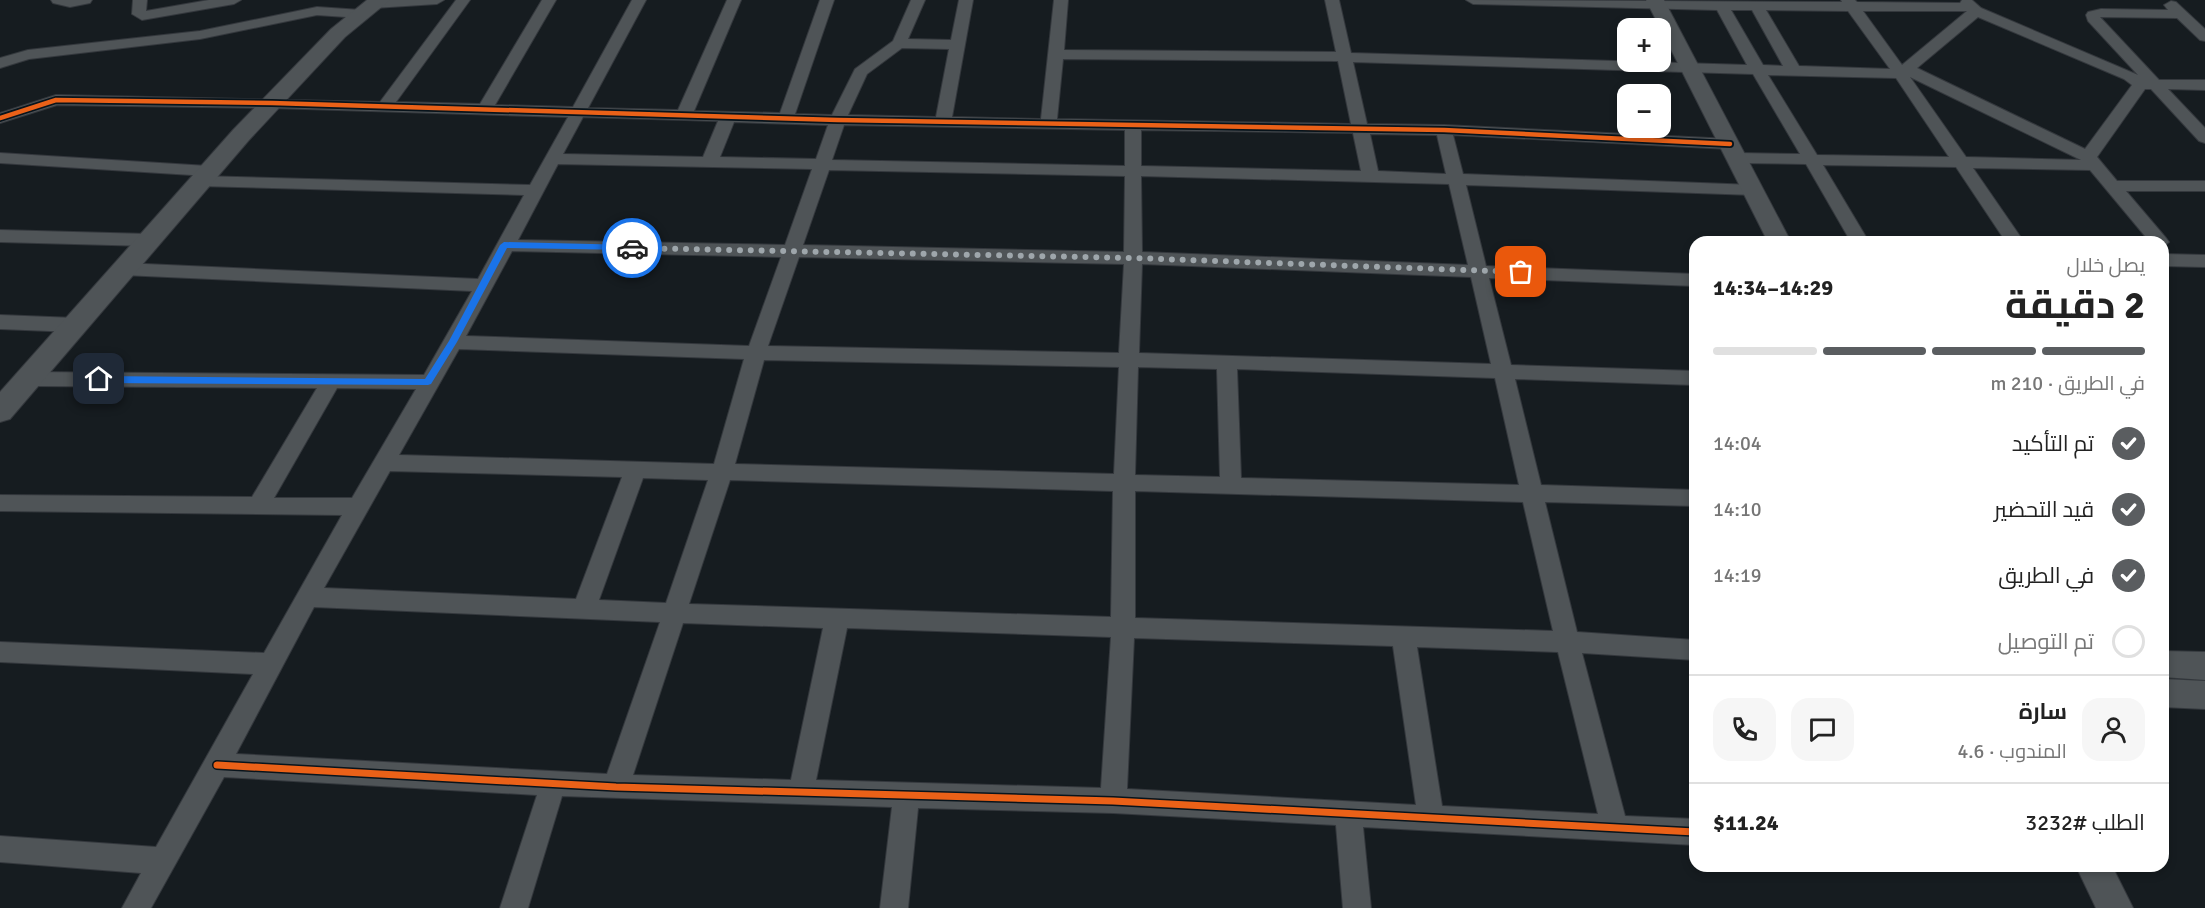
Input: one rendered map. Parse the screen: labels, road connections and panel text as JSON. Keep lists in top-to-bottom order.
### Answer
{
  "page": {
    "map_buttons": ["+", "−"],
    "heading": ["2 دقيقة", "يصل خلال", "14:29–14:34"],
    "panel": [
      "سارة",
      "المندوب · 4.6",
      "الطلب #3232",
      "$11.24"
    ],
    "bar": "في الطريق · 210 m",
    "list": [
      ["تم التأكيد", "14:04"],
      ["قيد التحضير", "14:10"],
      ["في الطريق", "14:19"],
      "تم التوصيل"
    ]
  }
}
